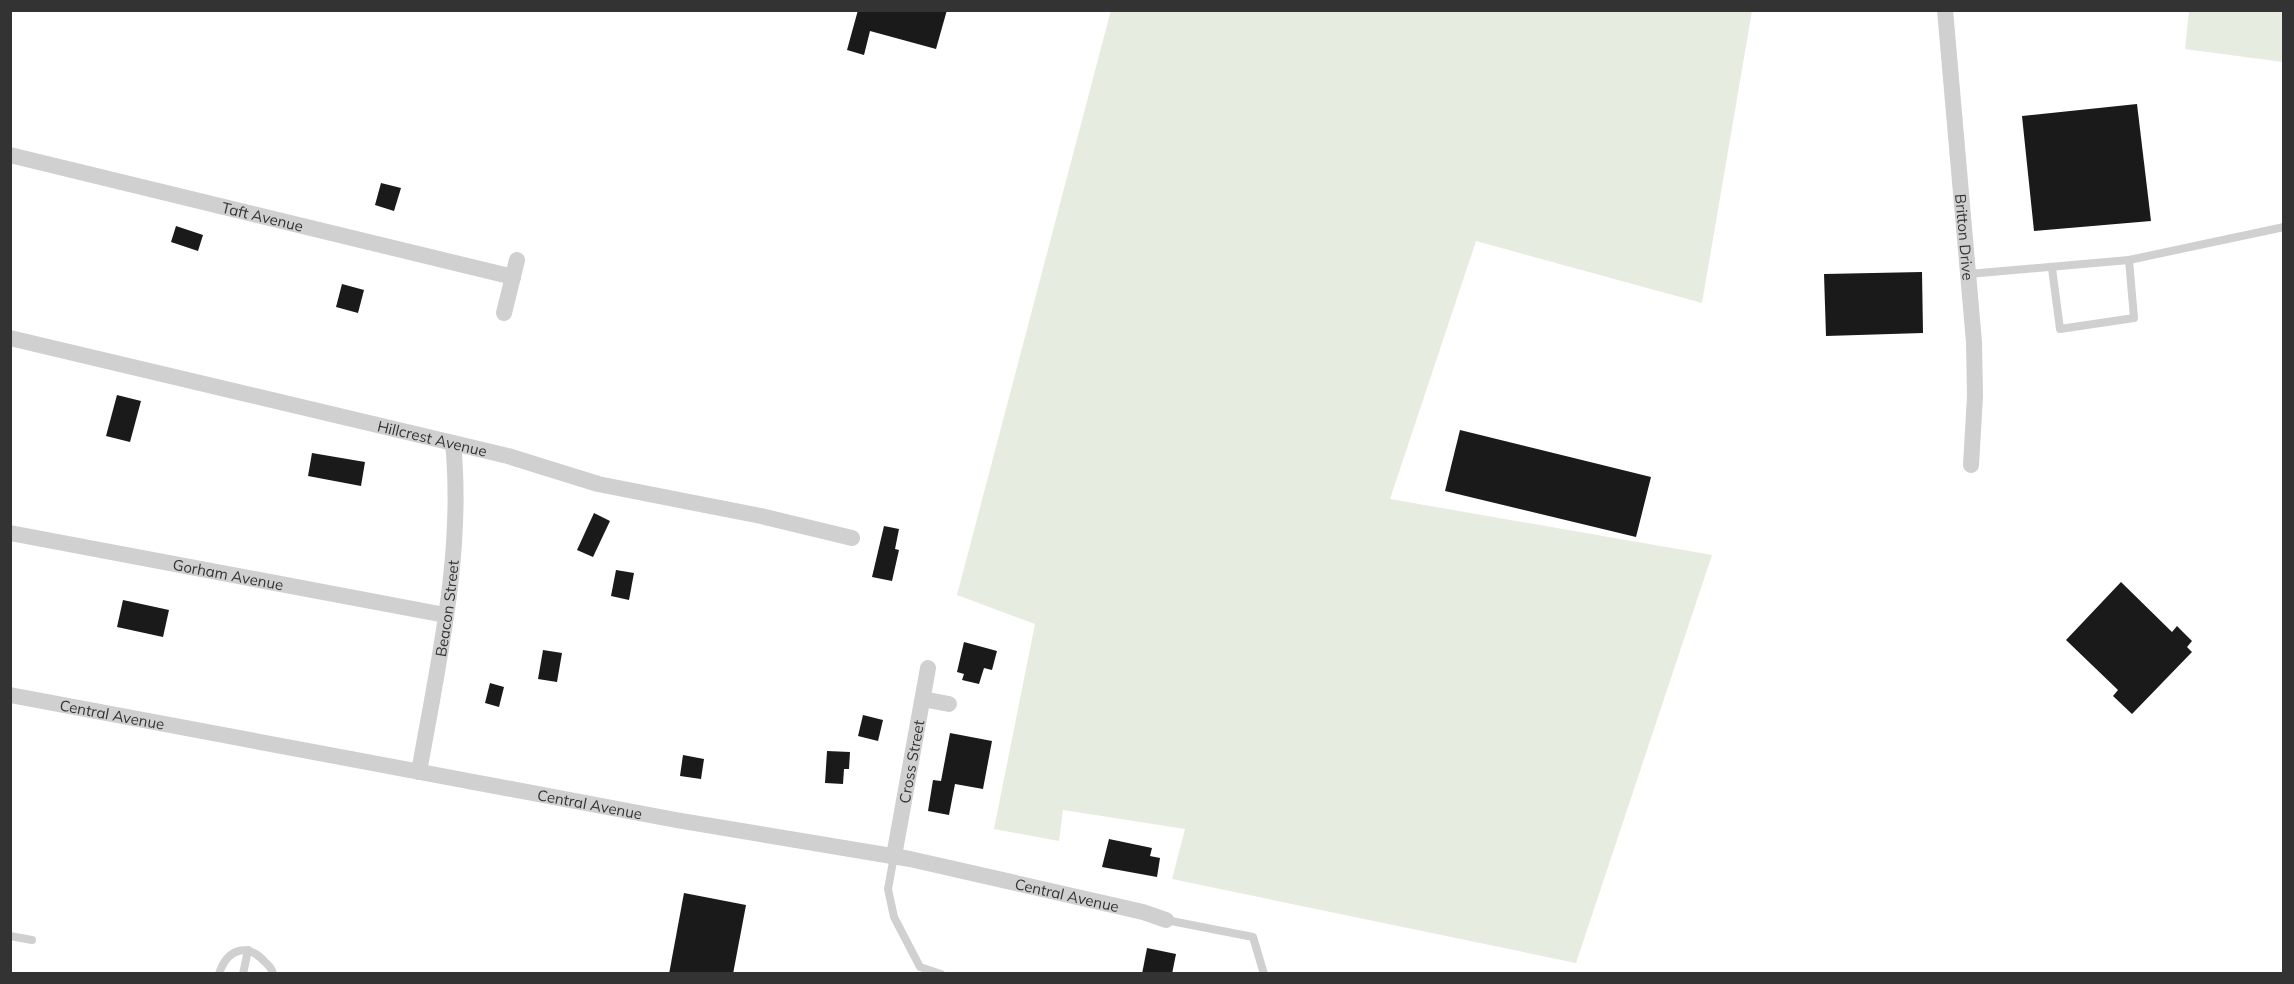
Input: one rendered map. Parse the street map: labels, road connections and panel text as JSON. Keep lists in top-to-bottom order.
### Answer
{
  "streets": {
    "street": [
      "Taft Avenue",
      "Britton Drive",
      "Hillcrest Avenue",
      "Gorham Avenue",
      "Beacon Street",
      "Central Avenue",
      "Cross Street"
    ]
  },
  "crossings": [
    ["Hillcrest Avenue", "Beacon Street"],
    ["Gorham Avenue", "Beacon Street"],
    ["Beacon Street", "Central Avenue"],
    ["Central Avenue", "Cross Street"]
  ]
}
